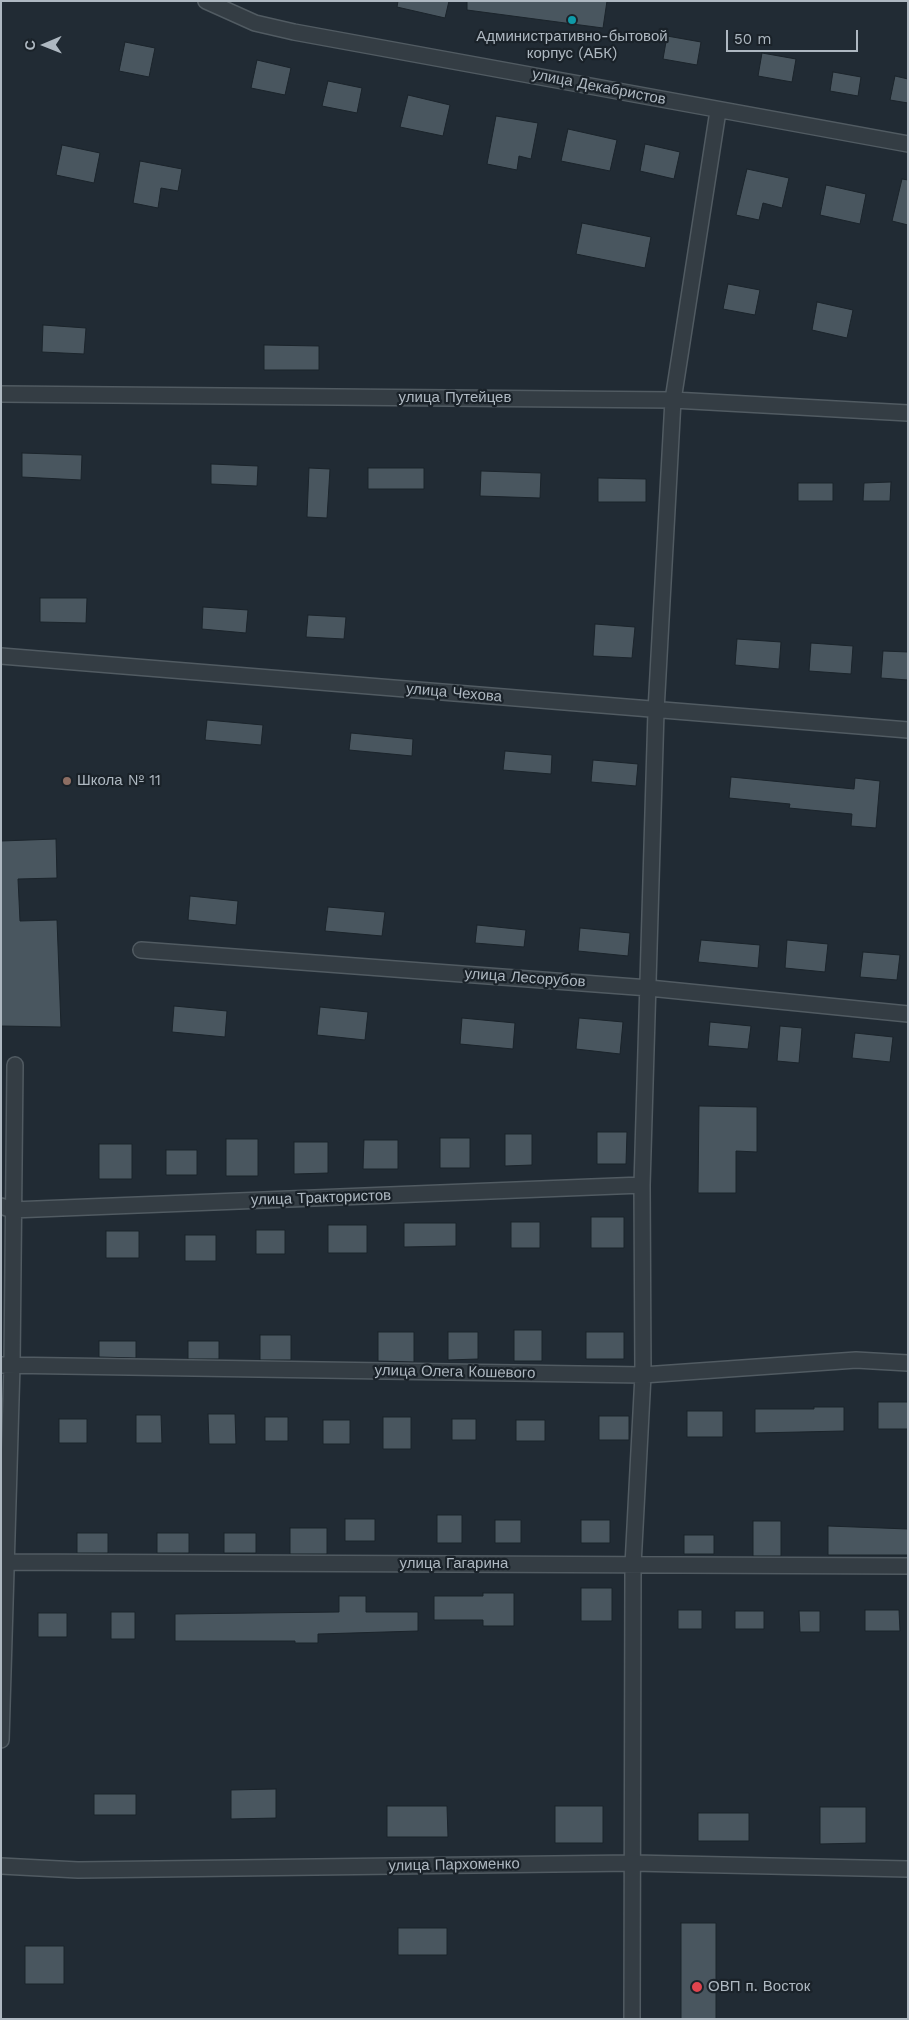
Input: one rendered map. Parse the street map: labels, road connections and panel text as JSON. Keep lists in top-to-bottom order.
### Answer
{
  "streets": {
    "street": [
      "улица Декабристов",
      "улица Путейцев",
      "улица Чехова",
      "улица Лесорубов",
      "улица Трактористов",
      "улица Олега Кошевого",
      "улица Гагарина",
      "улица Пархоменко"
    ]
  },
  "places": ["Административно-бытовой корпус (АБК)", "Школа № 11", "ОВП п. Восток"],
  "scale_bar": "50 m",
  "north": "left"
}
